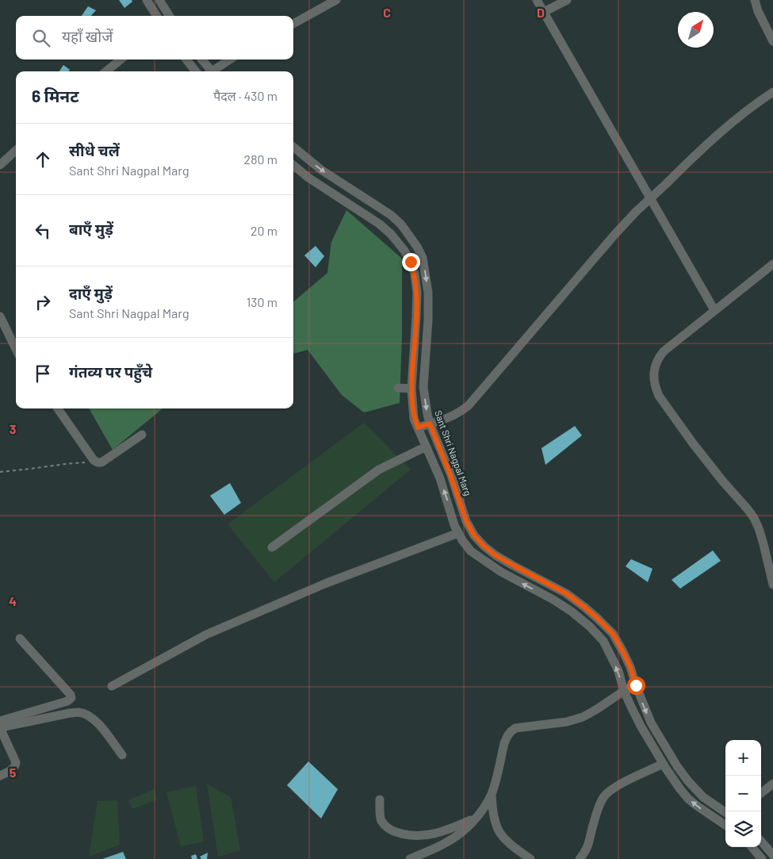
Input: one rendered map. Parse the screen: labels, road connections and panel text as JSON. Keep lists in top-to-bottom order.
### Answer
{
  "streets": {
    "street": ["Sant Shri Nagpal Marg"]
  },
  "north": "top right",
  "page": {
    "search": "यहाँ खोजें",
    "heading": ["6 मिनट", "पैदल · 430 m"],
    "list": [
      ["सीधे चलें", "Sant Shri Nagpal Marg", "280 m"],
      ["बाएँ मुड़ें", "20 m"],
      ["दाएँ मुड़ें", "Sant Shri Nagpal Marg", "130 m"],
      "गंतव्य पर पहुँचे"
    ],
    "map_buttons": ["+", "−"]
  },
  "grid": {
    "columns": ["C", "D"],
    "rows": ["3", "4", "5"]
  }
}
